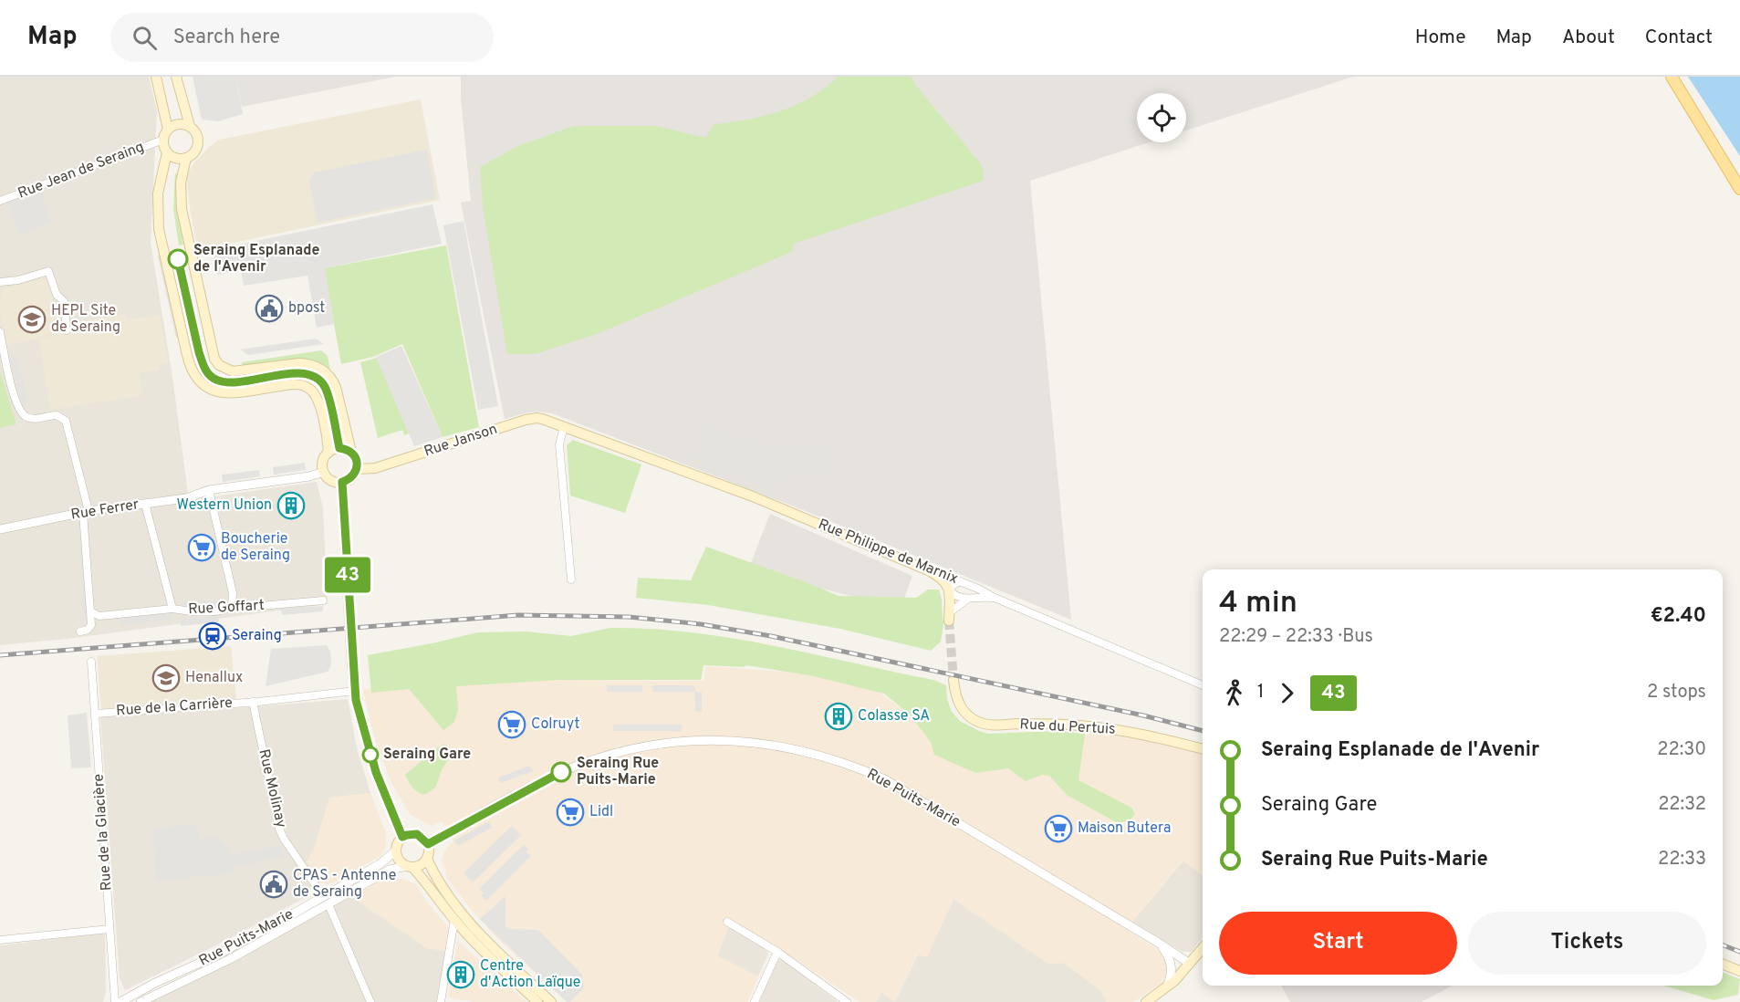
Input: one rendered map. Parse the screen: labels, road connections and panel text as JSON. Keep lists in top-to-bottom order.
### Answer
{
  "streets": {
    "main road": ["Rue Janson", "Rue Philippe de Marnix", "Rue du Pertuis"],
    "street": [
      "Rue Jean de Seraing",
      "Rue Ferrer",
      "Rue Goffart",
      "Rue de la Carrière",
      "Rue Molinay",
      "Rue Puits-Marie",
      "Rue de la Glacière"
    ]
  },
  "crossings": [
    ["Rue Janson", "Rue Philippe de Marnix"],
    ["Rue Ferrer", "Rue Goffart"],
    ["Rue de la Carrière", "Rue Molinay"],
    ["Rue de la Carrière", "Rue de la Glacière"],
    ["Rue Molinay", "Rue Puits-Marie"]
  ],
  "places": {
    "other": ["Seraing Esplanade de l'Avenir", "Seraing Gare", "Seraing Rue Puits-Marie"],
    "public building": ["bpost", "CPAS - Antenne de Seraing"],
    "school or university": ["HEPL Site de Seraing", "Henallux"],
    "building": ["Western Union", "Colasse SA", "Centre d'Action Laïque"],
    "supermarket": [
      "Boucherie de Seraing",
      "Colruyt",
      "Lidl",
      "Maison Butera"
    ],
    "station": ["Seraing"]
  },
  "lines": ["bus line 43"],
  "page": {
    "header": "Map",
    "search": "Search here",
    "nav": [
      "Home",
      "Map",
      "About",
      "Contact"
    ],
    "on_map": "43",
    "heading": ["4 min", "22:29 – 22:33 · Bus", "€2.40"],
    "legs": ["1", "43", "2 stops"],
    "list": [
      {
        "name": "Seraing Esplanade de l'Avenir",
        "value": "22:30"
      },
      {
        "name": "Seraing Gare",
        "value": "22:32"
      },
      {
        "name": "Seraing Rue Puits-Marie",
        "value": "22:33"
      }
    ],
    "buttons": ["Start", "Tickets"]
  }
}
